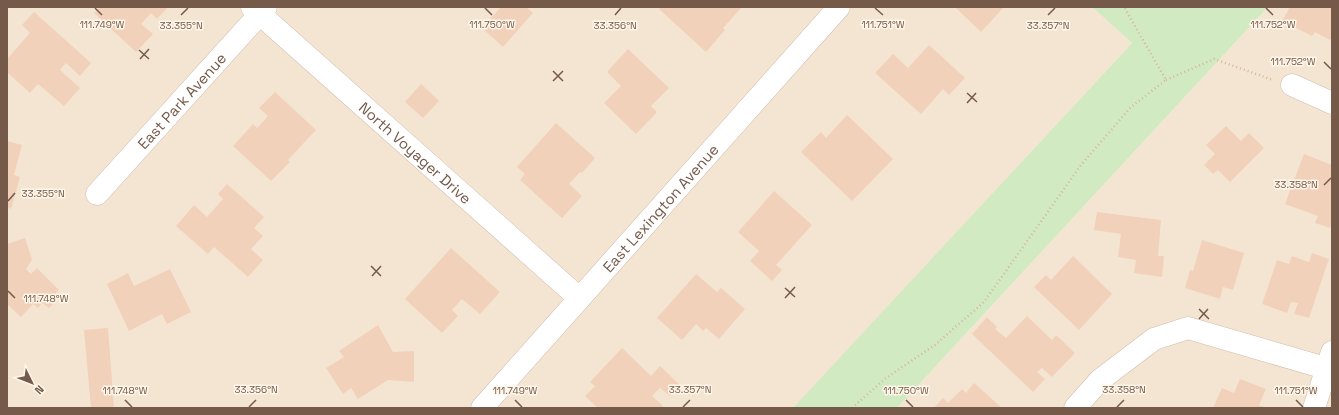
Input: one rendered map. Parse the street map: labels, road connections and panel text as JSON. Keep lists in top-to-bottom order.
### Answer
{
  "streets": {
    "street": ["East Park Avenue", "North Voyager Drive", "East Lexington Avenue"]
  },
  "crossings": [
    ["East Park Avenue", "North Voyager Drive"],
    ["North Voyager Drive", "East Lexington Avenue"]
  ],
  "north": "bottom right",
  "coordinates": [
    "111.749°W",
    "111.750°W",
    "111.751°W",
    "111.752°W",
    "33.357°N",
    "33.355°N",
    "33.356°N",
    "33.358°N",
    "111.748°W"
  ]
}
